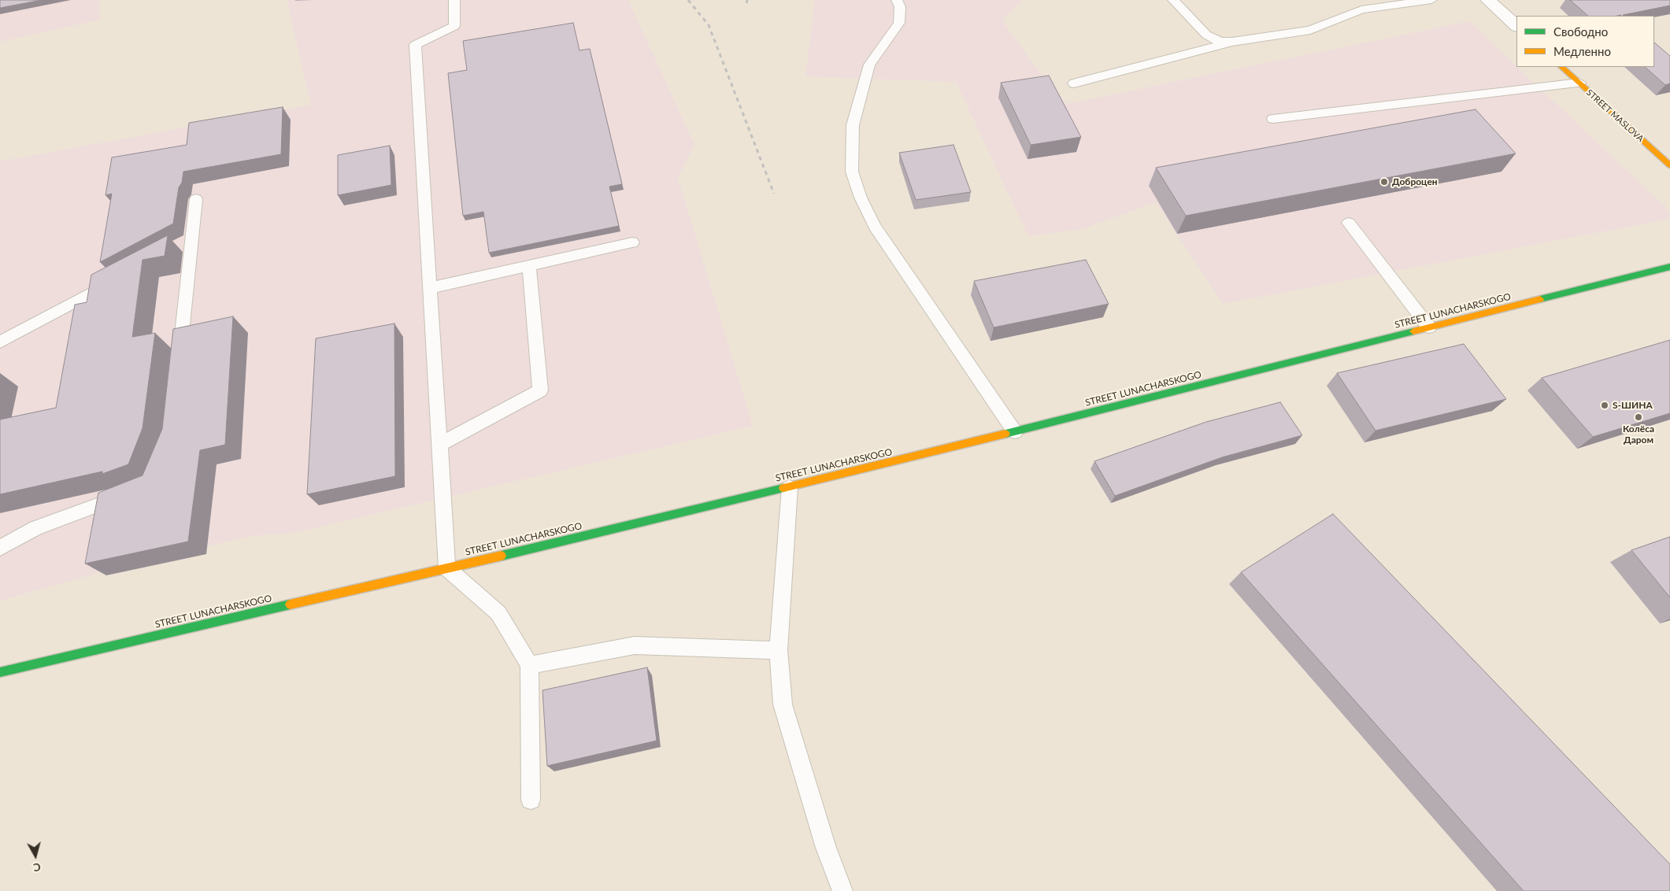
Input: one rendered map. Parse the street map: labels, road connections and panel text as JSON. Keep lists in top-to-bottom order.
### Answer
{
  "streets": {
    "main road": ["STREET MASLOVA", "STREET LUNACHARSKOGO"]
  },
  "places": ["Доброцен", "S-ШИНА", "Колёса Даром"],
  "legend": ["Свободно", "Медленно"],
  "north": "bottom"
}
